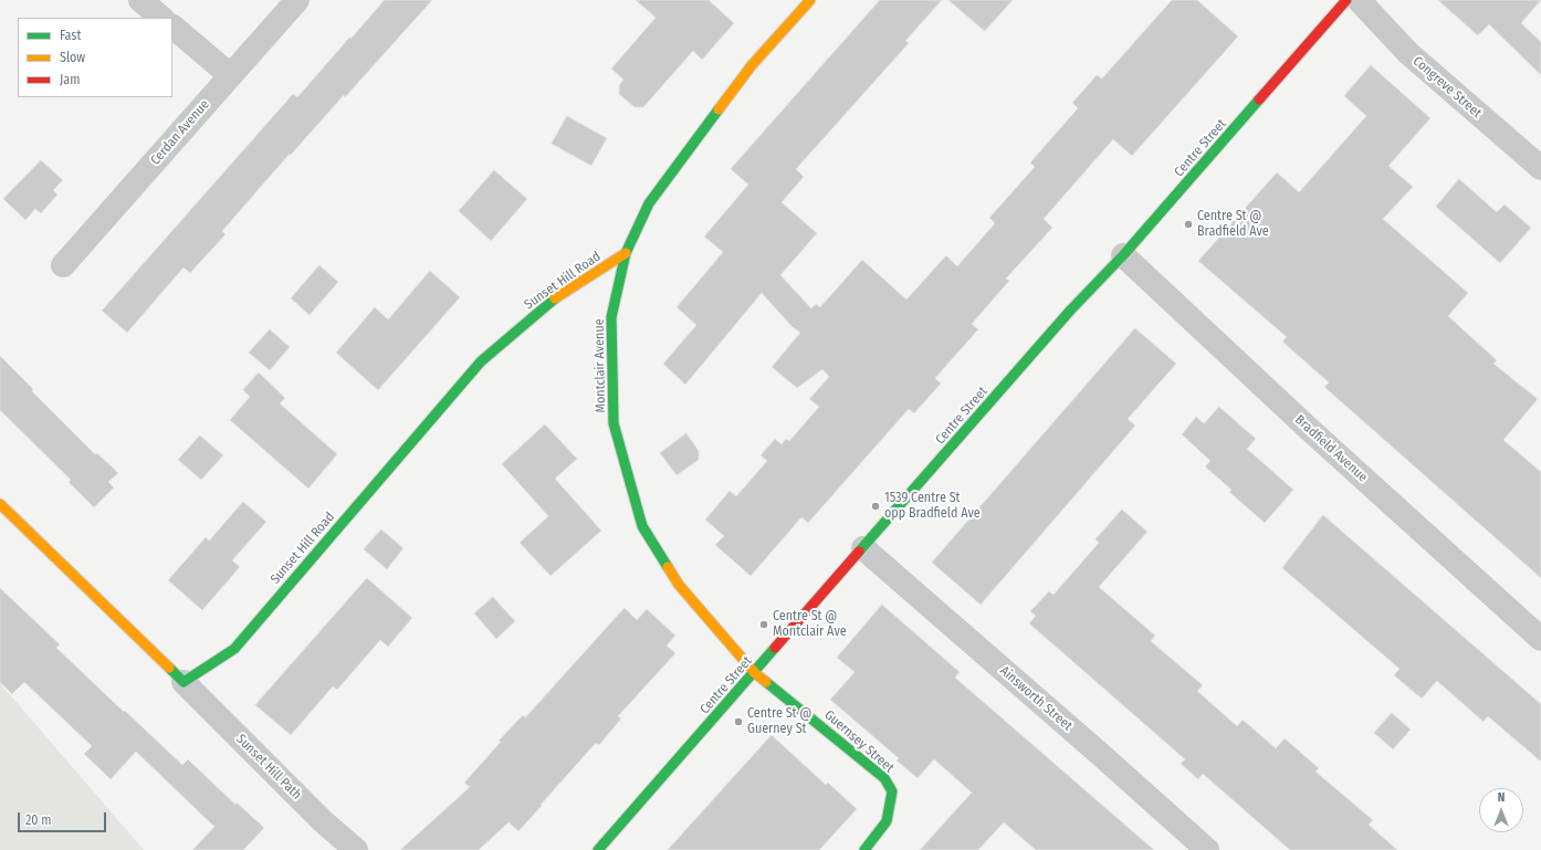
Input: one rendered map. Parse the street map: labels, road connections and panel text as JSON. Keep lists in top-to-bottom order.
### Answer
{
  "streets": {
    "street": [
      "Congreve Street",
      "Cerdan Avenue",
      "Centre Street",
      "Sunset Hill Road",
      "Montclair Avenue",
      "Bradfield Avenue",
      "Ainsworth Street",
      "Guernsey Street",
      "Sunset Hill Path"
    ]
  },
  "crossings": [
    ["Centre Street", "Montclair Avenue"],
    ["Centre Street", "Bradfield Avenue"],
    ["Centre Street", "Ainsworth Street"],
    ["Centre Street", "Guernsey Street"],
    ["Sunset Hill Road", "Montclair Avenue"],
    ["Sunset Hill Road", "Sunset Hill Path"],
    ["Montclair Avenue", "Guernsey Street"]
  ],
  "places": [
    "Centre St @ Bradfield Ave",
    "1539 Centre St opp Bradfield Ave",
    "Centre St @ Montclair Ave",
    "Centre St @ Guerney St"
  ],
  "legend": ["Fast", "Slow", "Jam"],
  "scale_bar": "20 m",
  "north": "top"
}
